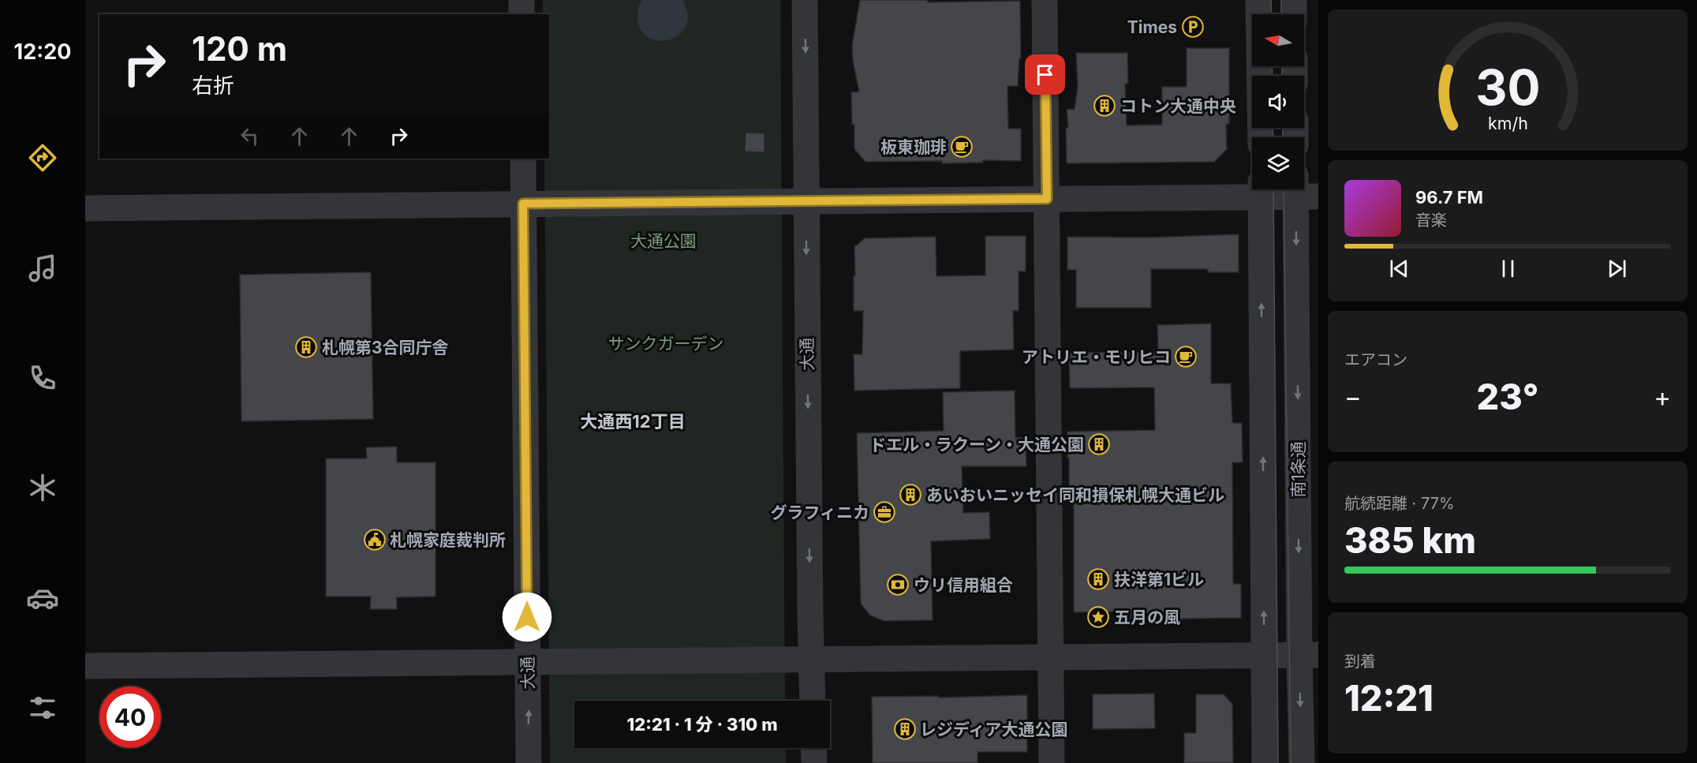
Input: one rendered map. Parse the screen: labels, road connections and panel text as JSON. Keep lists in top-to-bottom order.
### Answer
{
  "streets": {
    "street": ["大通", "南1条通"]
  },
  "districts": ["大通西12丁目"],
  "parks": ["大通公園", "サンクガーデン"],
  "places": {
    "parking": ["Times"],
    "building": [
      "コトン大通中央",
      "札幌第3合同庁舎",
      "ドエル・ラクーン・大通公園",
      "あいおいニッセイ同和損保札幌大通ビル",
      "扶洋第1ビル",
      "レジディア大通公園"
    ],
    "cafe": ["板東珈琲", "アトリエ・モリヒコ"],
    "office": ["グラフィニカ"],
    "public building": ["札幌家庭裁判所"],
    "bank": ["ウリ信用組合"],
    "place": ["五月の風"]
  },
  "north": "left",
  "page": {
    "tabs": "12:20",
    "turn": ["120 m", "右折"],
    "song": ["96.7 FM", "音楽"],
    "tile": [
      "エアコン",
      ["航続距離 · 77%", "385 km"],
      ["到着", "12:21"]
    ],
    "heat": ["−", "23°", "+"],
    "limit": "40",
    "trip": "12:21 · 1 分 · 310 m",
    "gauge": ["30", "km/h"]
  }
}
